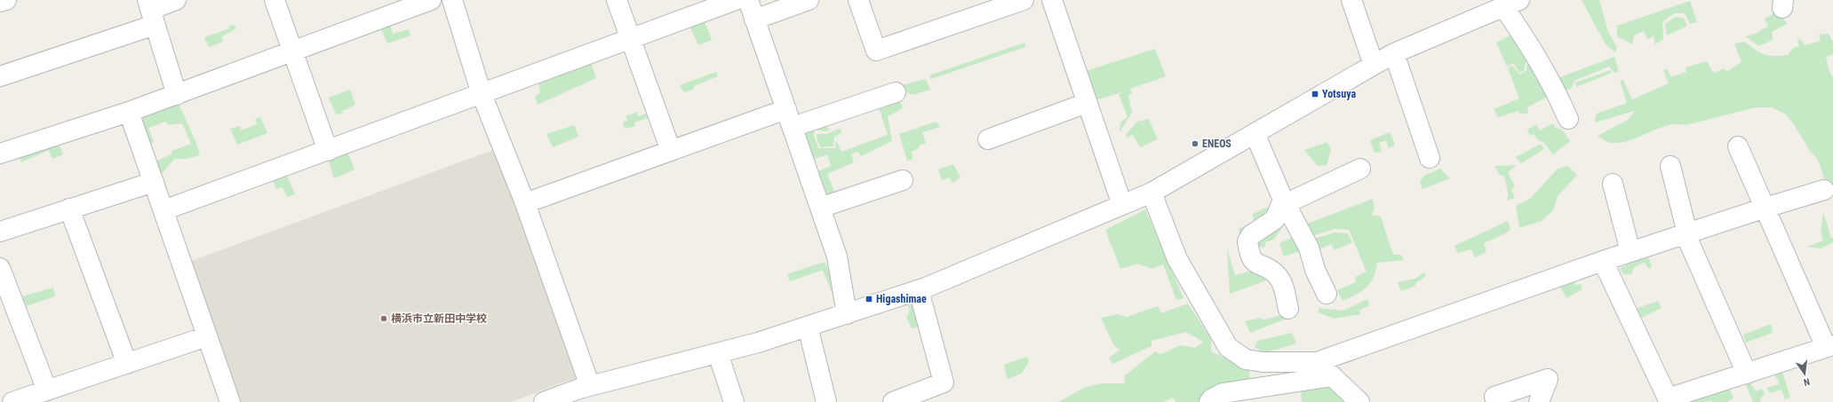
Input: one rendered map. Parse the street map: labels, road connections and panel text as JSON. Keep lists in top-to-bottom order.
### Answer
{
  "places": {
    "transit": ["Yotsuya", "Higashimae"],
    "other": ["ENEOS", "横浜市立新田中学校"]
  },
  "north": "bottom"
}
